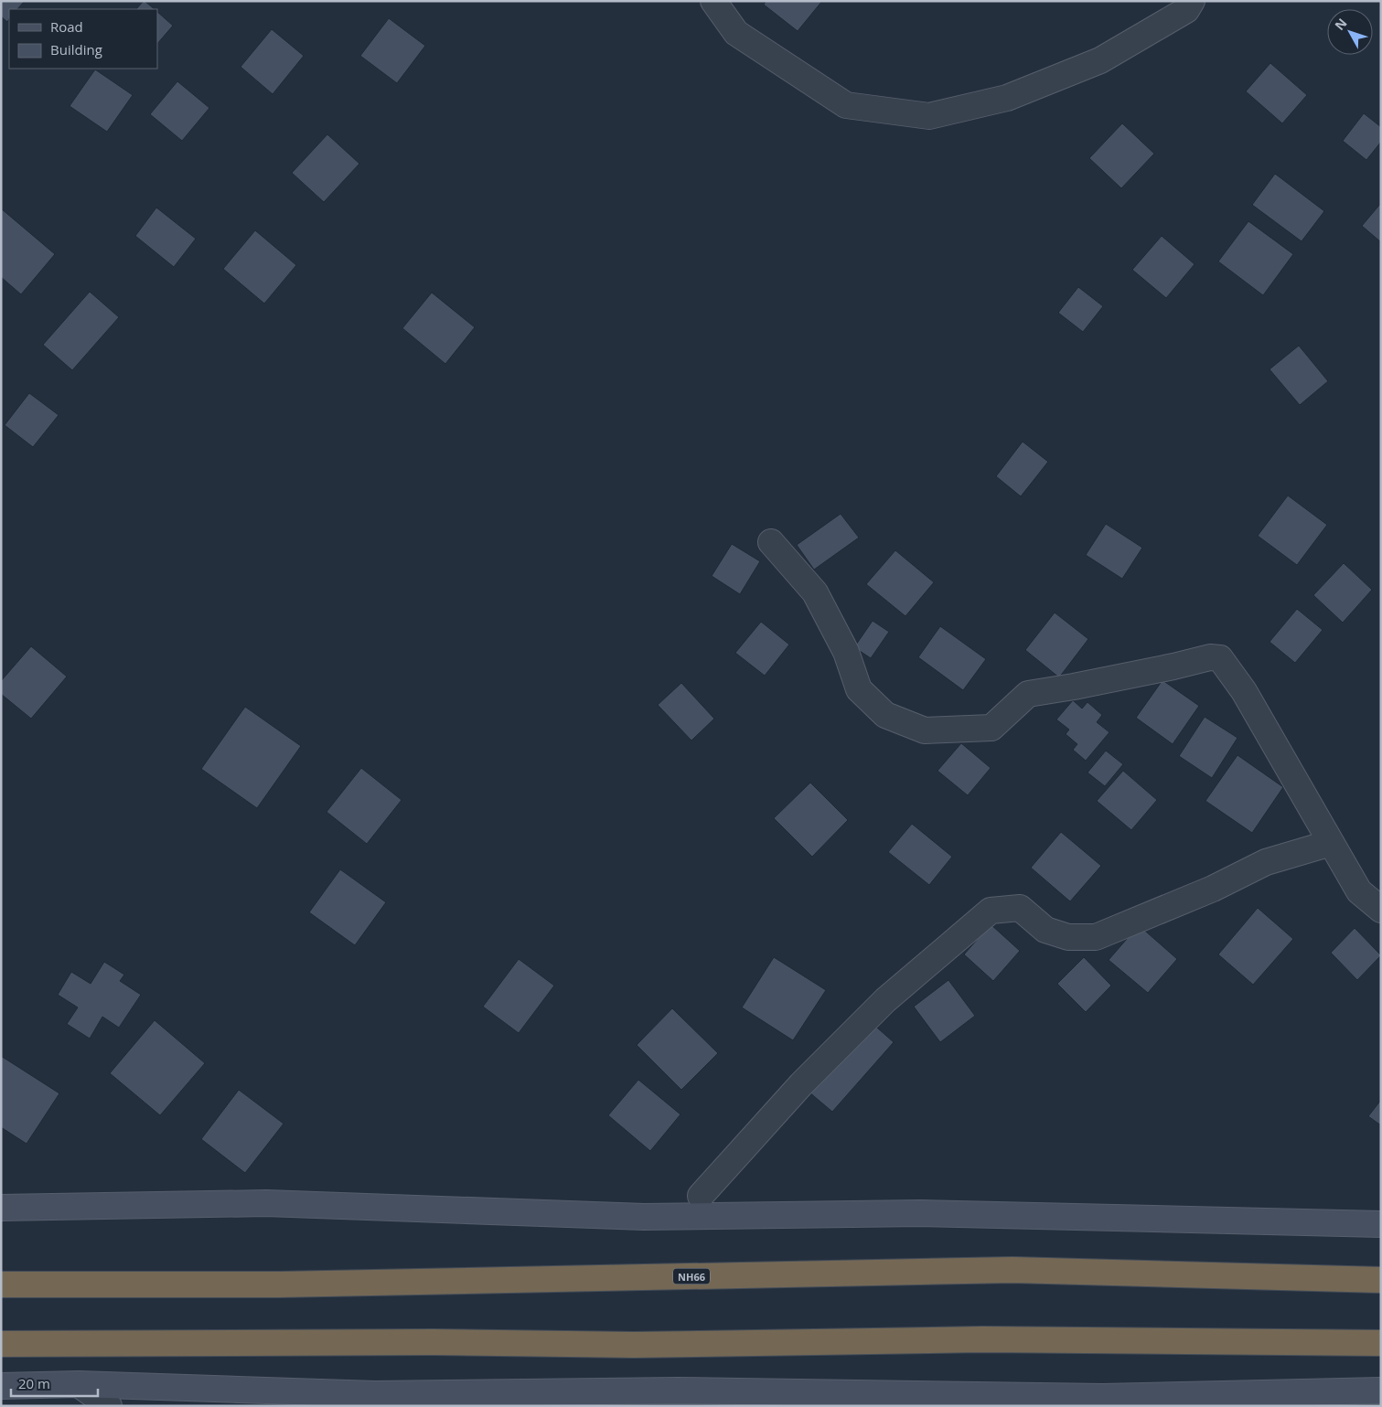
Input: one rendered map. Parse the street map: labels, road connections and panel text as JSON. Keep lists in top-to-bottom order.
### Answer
{
  "streets": {
    "highway": ["NH66"]
  },
  "legend": ["Road", "Building"],
  "scale_bar": "20 m",
  "north": "top left"
}
